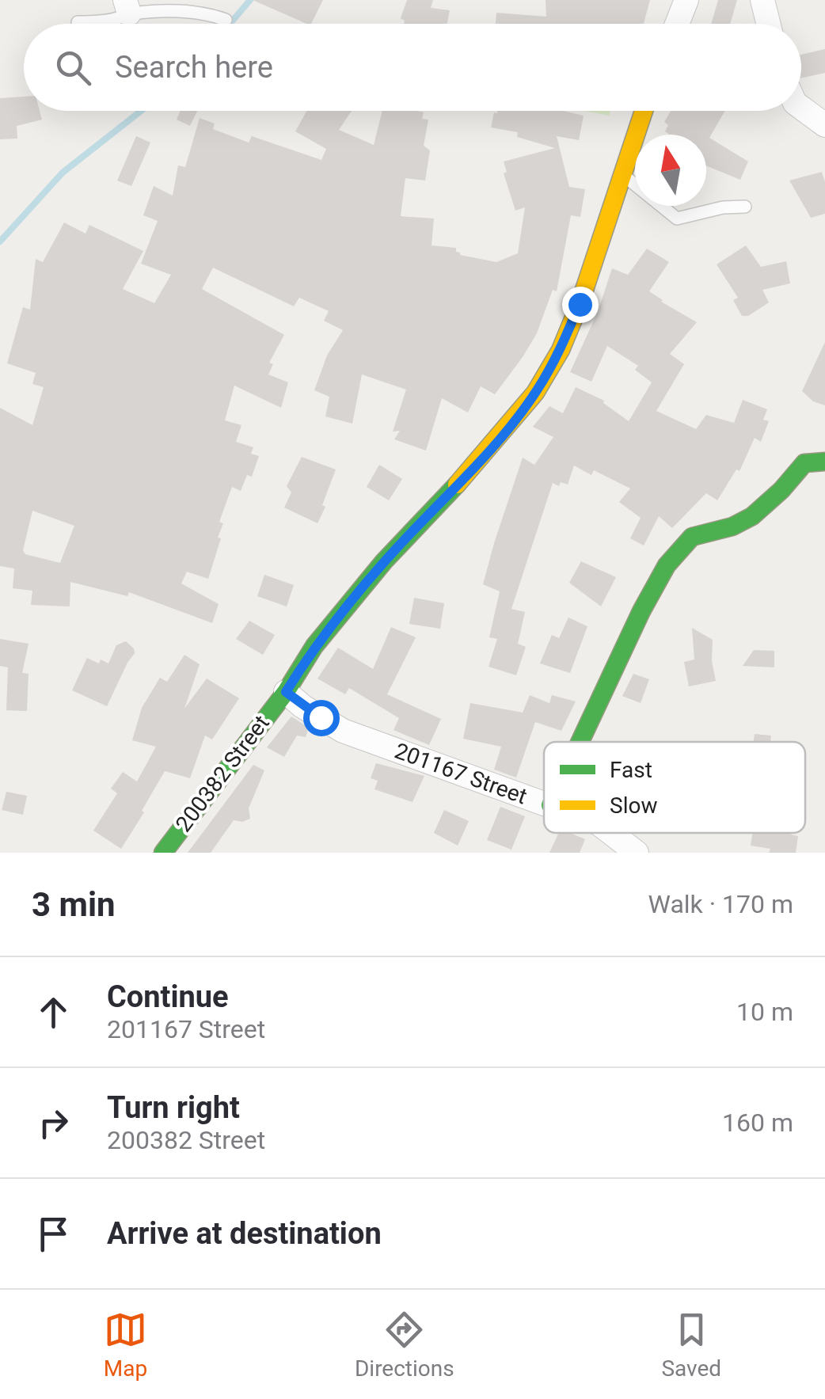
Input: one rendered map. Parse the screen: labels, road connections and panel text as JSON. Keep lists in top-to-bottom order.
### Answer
{
  "streets": {
    "street": ["200382 Street", "201167 Street"]
  },
  "crossings": [
    ["200382 Street", "201167 Street"]
  ],
  "legend": ["Fast", "Slow"],
  "north": "top",
  "page": {
    "search": "Search here",
    "heading": ["3 min", "Walk · 170 m"],
    "list": [
      ["Continue", "201167 Street", "10 m"],
      ["Turn right", "200382 Street", "160 m"],
      "Arrive at destination"
    ],
    "nav": ["Map", "Directions", "Saved"]
  }
}
